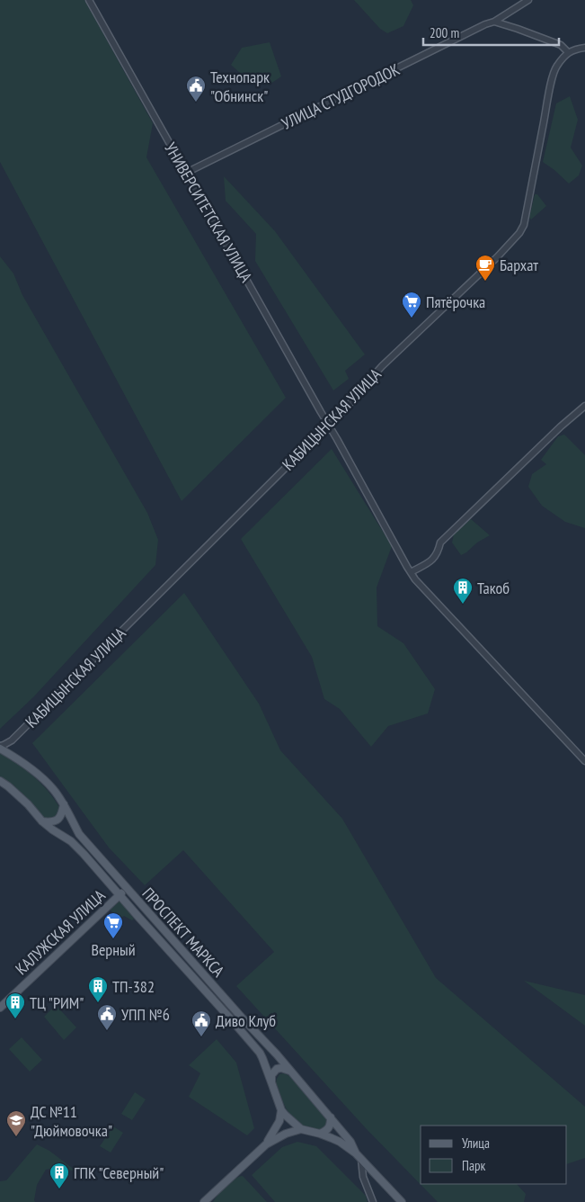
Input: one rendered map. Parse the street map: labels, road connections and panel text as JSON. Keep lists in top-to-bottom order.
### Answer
{
  "streets": {
    "main road": ["КАЛУЖСКАЯ УЛИЦА", "ПРОСПЕКТ МАРКСА"],
    "street": ["УЛИЦА СТУДГОРОДОК", "УНИВЕРСИТЕТСКАЯ УЛИЦА", "КАБИЦЫНСКАЯ УЛИЦА"]
  },
  "crossings": [
    ["УЛИЦА СТУДГОРОДОК", "УНИВЕРСИТЕТСКАЯ УЛИЦА"],
    ["УНИВЕРСИТЕТСКАЯ УЛИЦА", "КАБИЦЫНСКАЯ УЛИЦА"],
    ["КАЛУЖСКАЯ УЛИЦА", "ПРОСПЕКТ МАРКСА"]
  ],
  "places": {
    "public building": ["Технопарк \"Обнинск\"", "УПП №6", "Диво Клуб"],
    "cafe": ["Бархат"],
    "supermarket": ["Пятёрочка", "Верный"],
    "building": [
      "Такоб",
      "ТП-382",
      "ТЦ \"РИМ\"",
      "ГПК \"Северный\""
    ],
    "school or university": ["ДС №11 \"Дюймовочка\""]
  },
  "legend": ["Улица", "Парк"],
  "scale_bar": "200 m"
}
